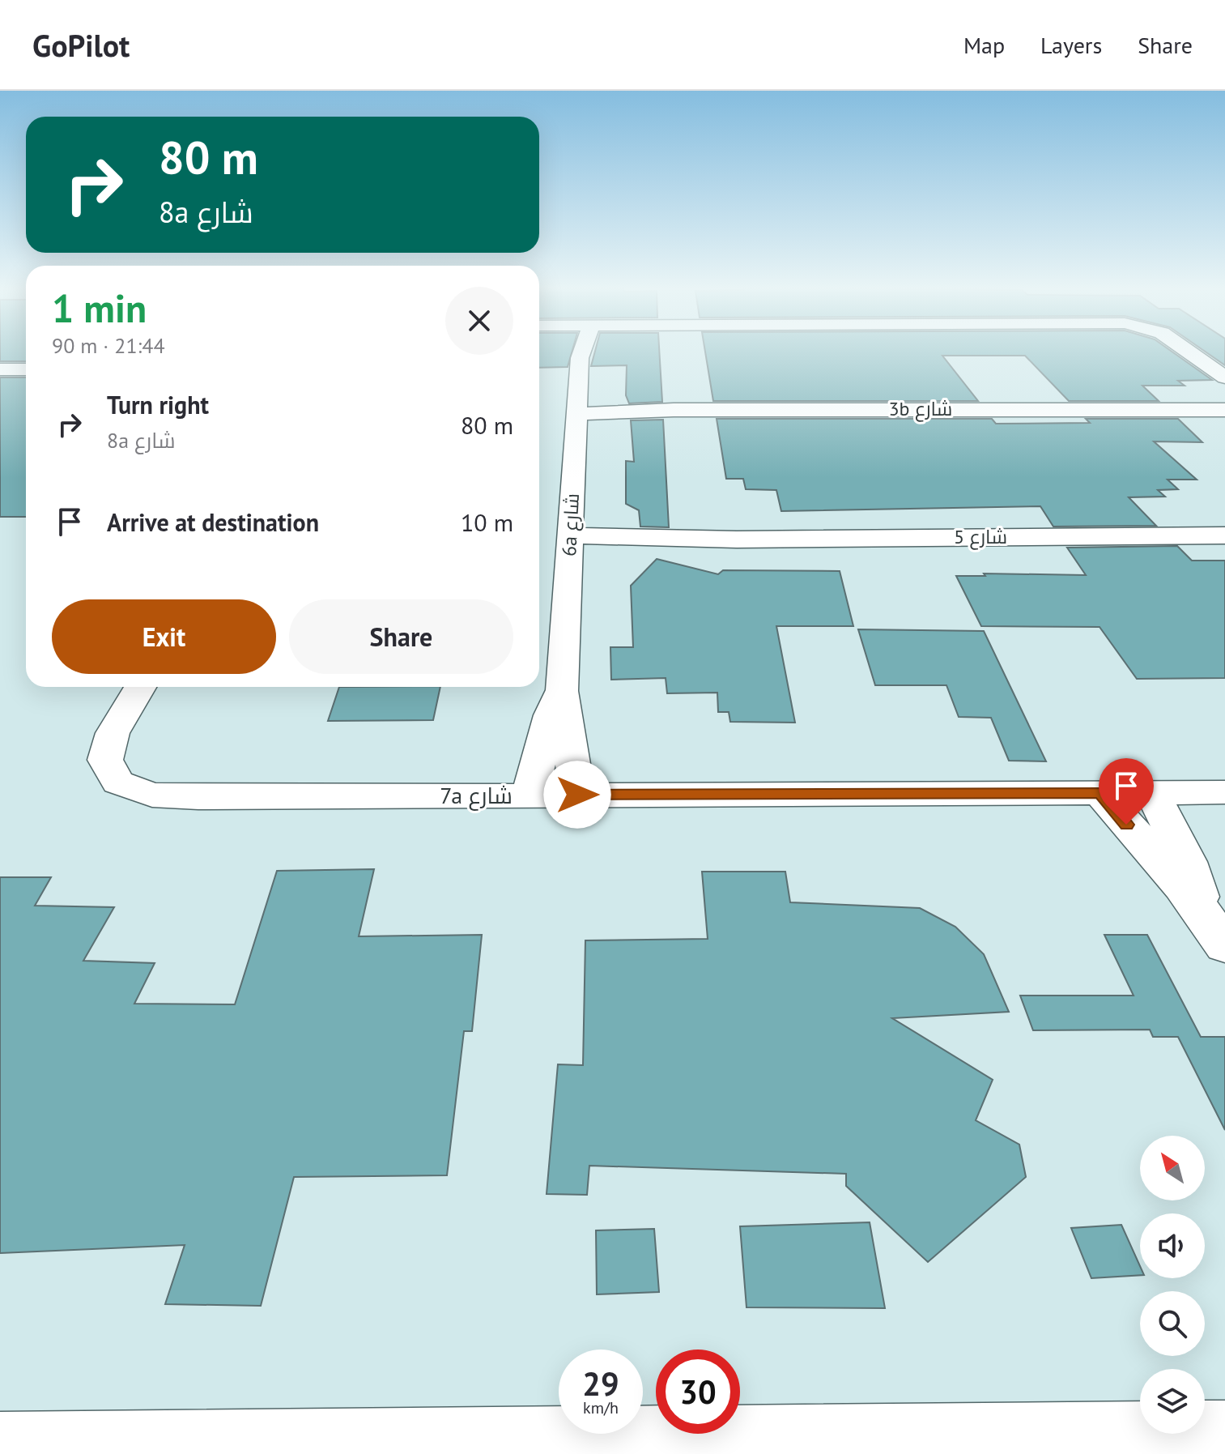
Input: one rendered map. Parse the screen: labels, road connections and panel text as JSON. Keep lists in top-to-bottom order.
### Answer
{
  "streets": {
    "street": [
      "3b شارع",
      "6a شارع",
      "شارع 5",
      "7a شارع"
    ]
  },
  "crossings": [
    ["3b شارع", "6a شارع"],
    ["6a شارع", "شارع 5"],
    ["6a شارع", "7a شارع"]
  ],
  "north": "top left",
  "page": {
    "header": "GoPilot",
    "nav": ["Map", "Layers", "Share"],
    "turn": ["80 m", "8a شارع"],
    "heading": ["1 min", "90 m · 21:44"],
    "list": [
      {
        "name": "Turn right",
        "note": "8a شارع",
        "value": "80 m"
      },
      {
        "name": "Arrive at destination",
        "value": "10 m"
      }
    ],
    "buttons": ["Exit", "Share"],
    "speed": "29 km/h",
    "limit": "30"
  }
}
